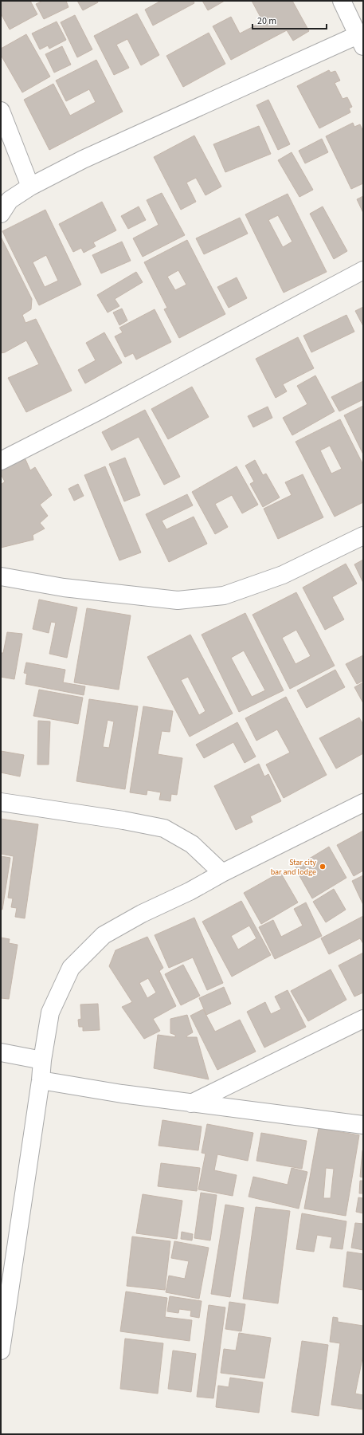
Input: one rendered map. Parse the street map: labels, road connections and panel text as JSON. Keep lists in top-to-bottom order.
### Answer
{
  "places": ["Star city bar and lodge"],
  "scale_bar": "20 m"
}
